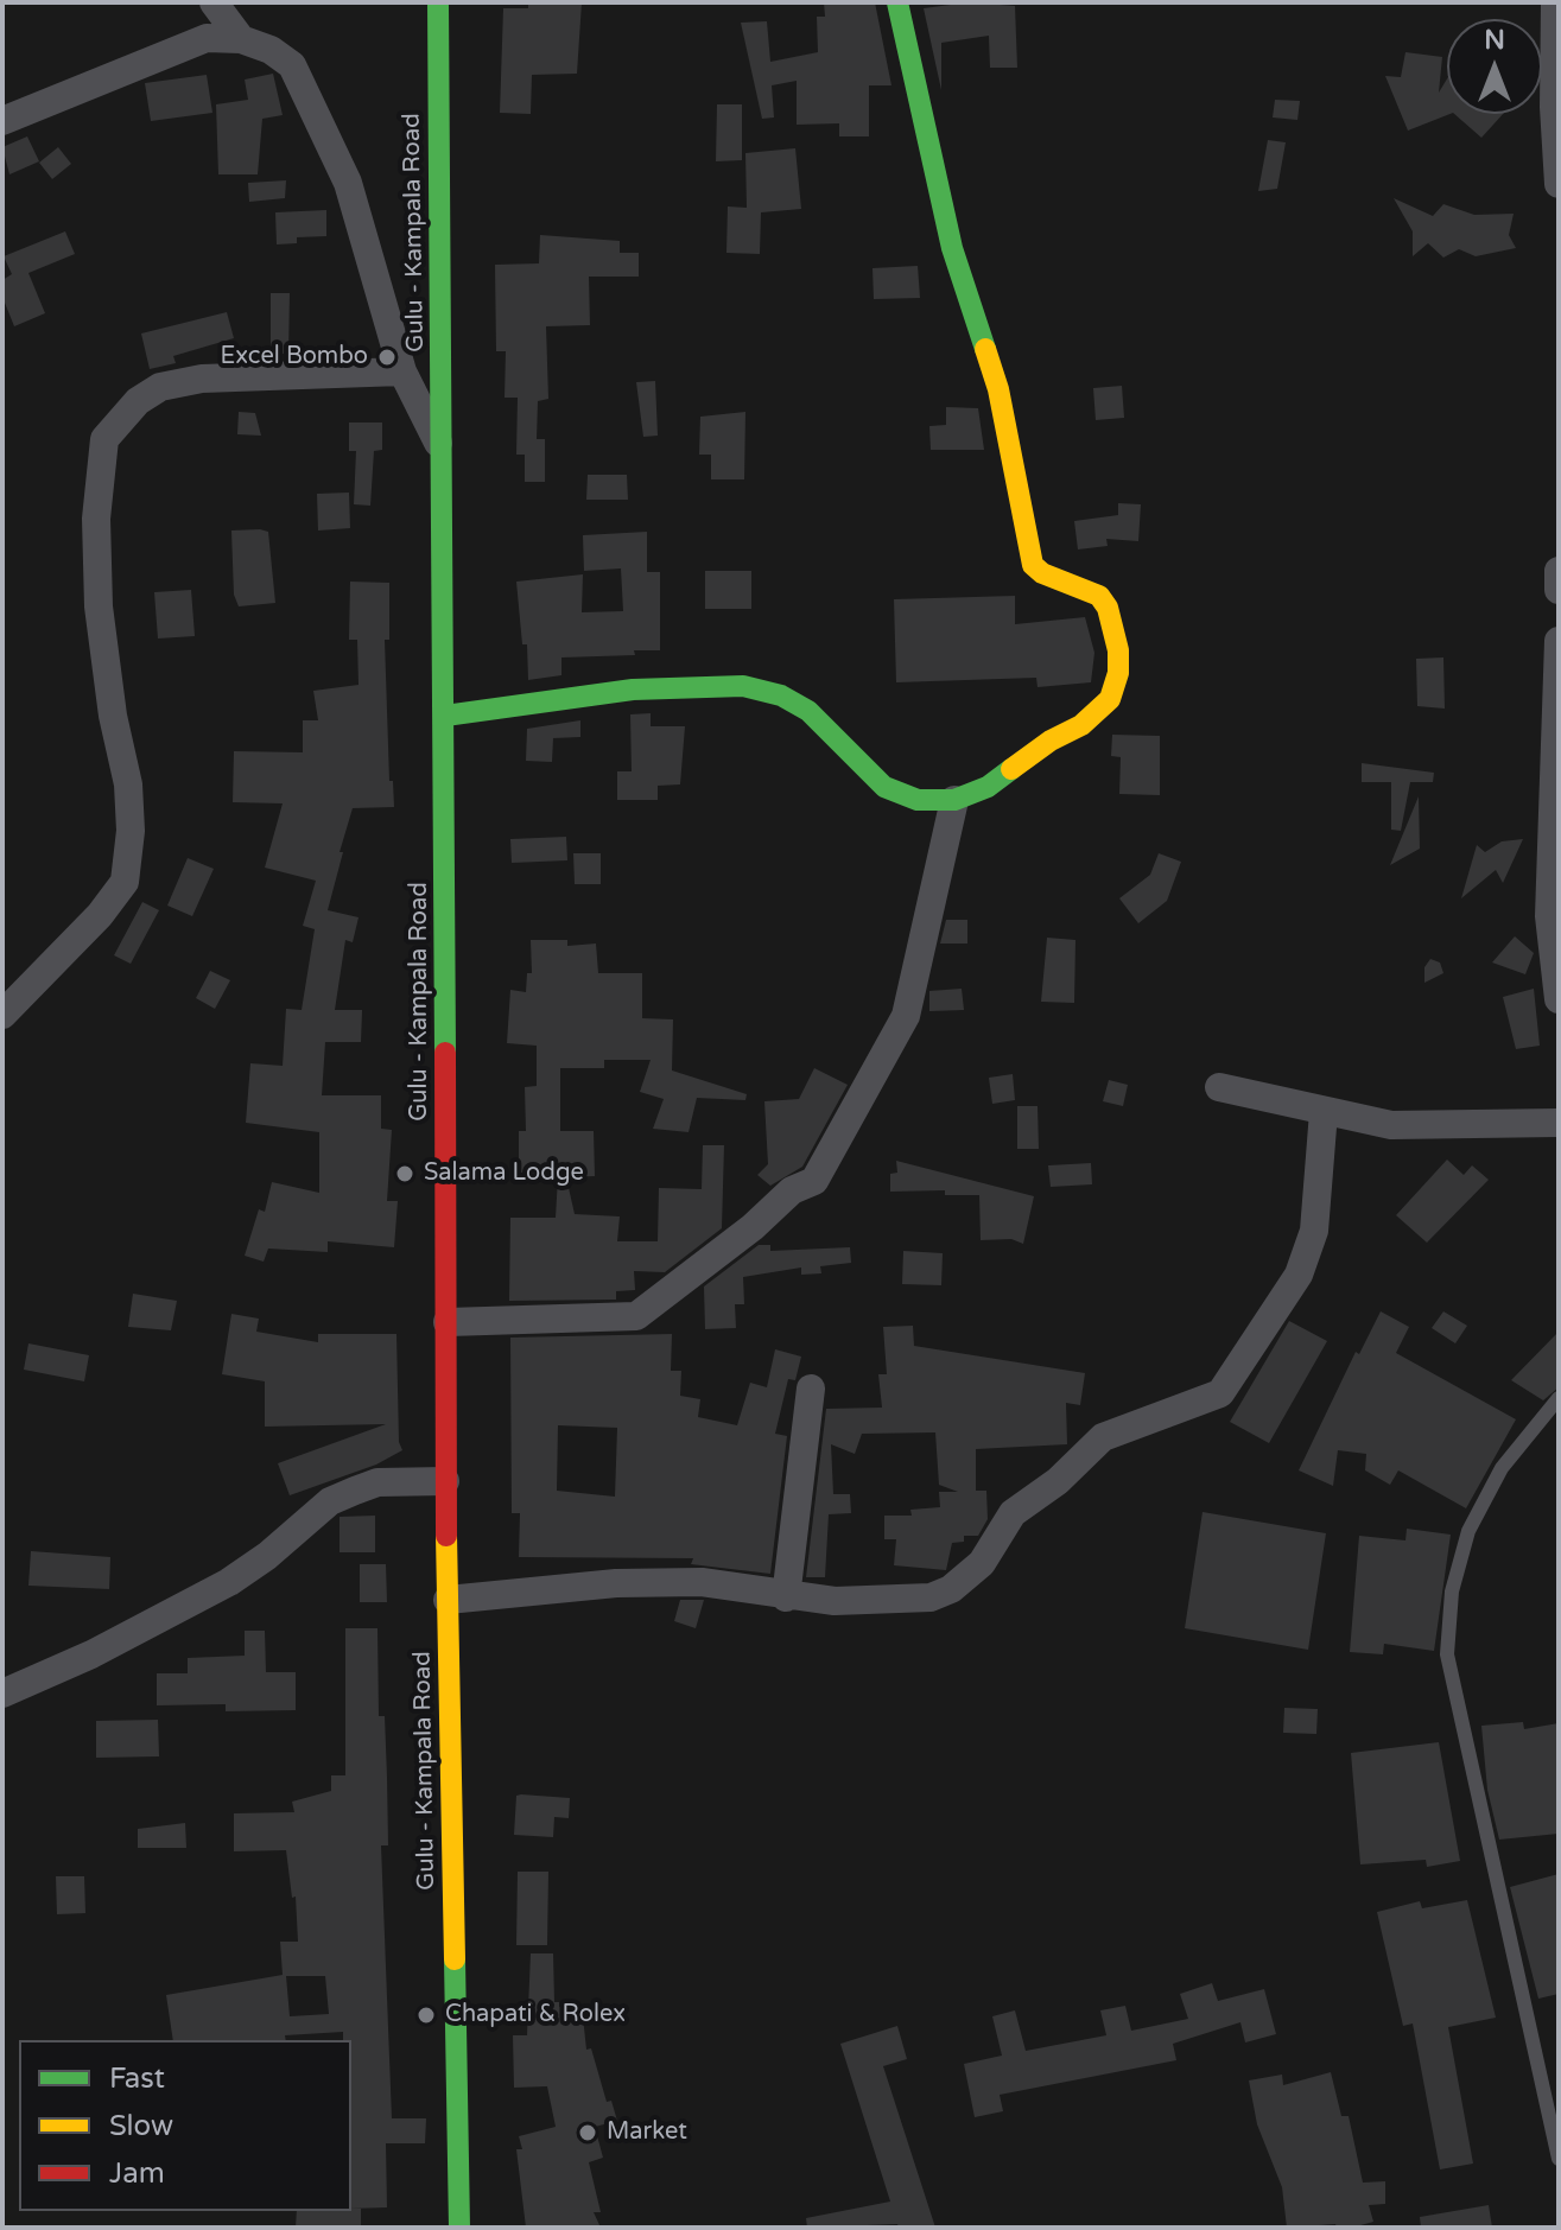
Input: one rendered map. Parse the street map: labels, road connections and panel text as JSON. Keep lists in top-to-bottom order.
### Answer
{
  "streets": {
    "main road": ["Gulu - Kampala Road"]
  },
  "places": [
    "Excel Bombo",
    "Salama Lodge",
    "Chapati & Rolex",
    "Market"
  ],
  "legend": ["Fast", "Slow", "Jam"],
  "north": "top"
}
